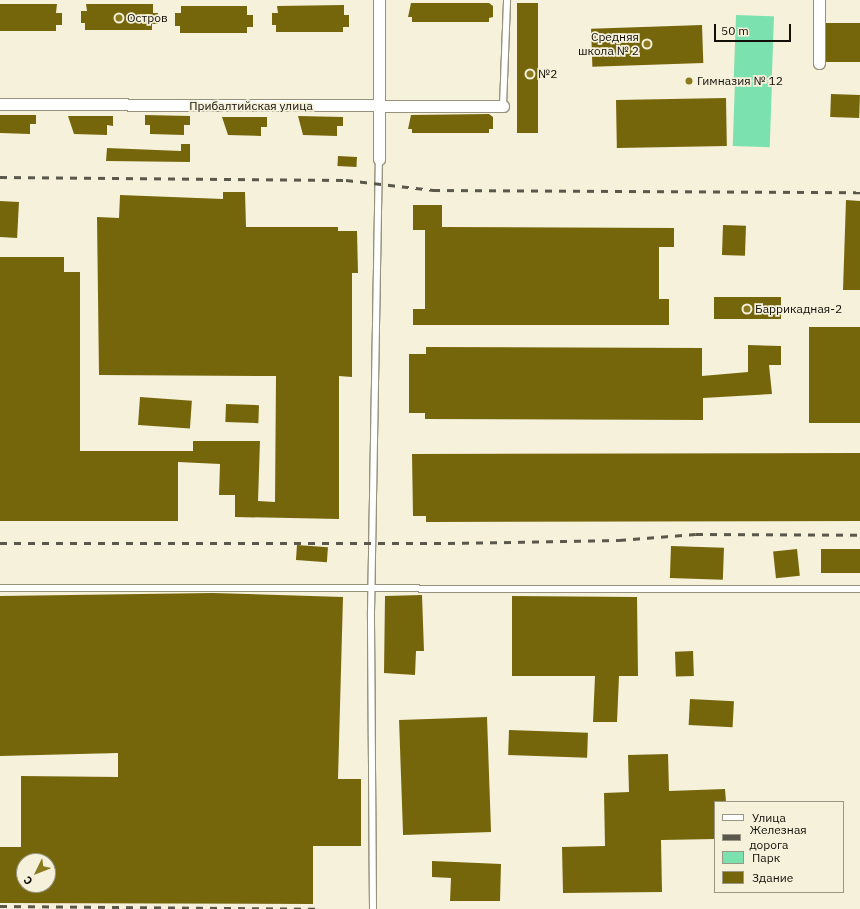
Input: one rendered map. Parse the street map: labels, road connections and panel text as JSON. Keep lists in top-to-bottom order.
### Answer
{
  "streets": {
    "street": ["Прибалтийская улица"]
  },
  "places": [
    "Остров",
    "Средняя школа № 2",
    "№2",
    "Гимназия № 12",
    "Баррикадная-2"
  ],
  "legend": [
    "Улица",
    "Железная дорога",
    "Парк",
    "Здание"
  ],
  "scale_bar": "50 m",
  "north": "bottom left"
}
